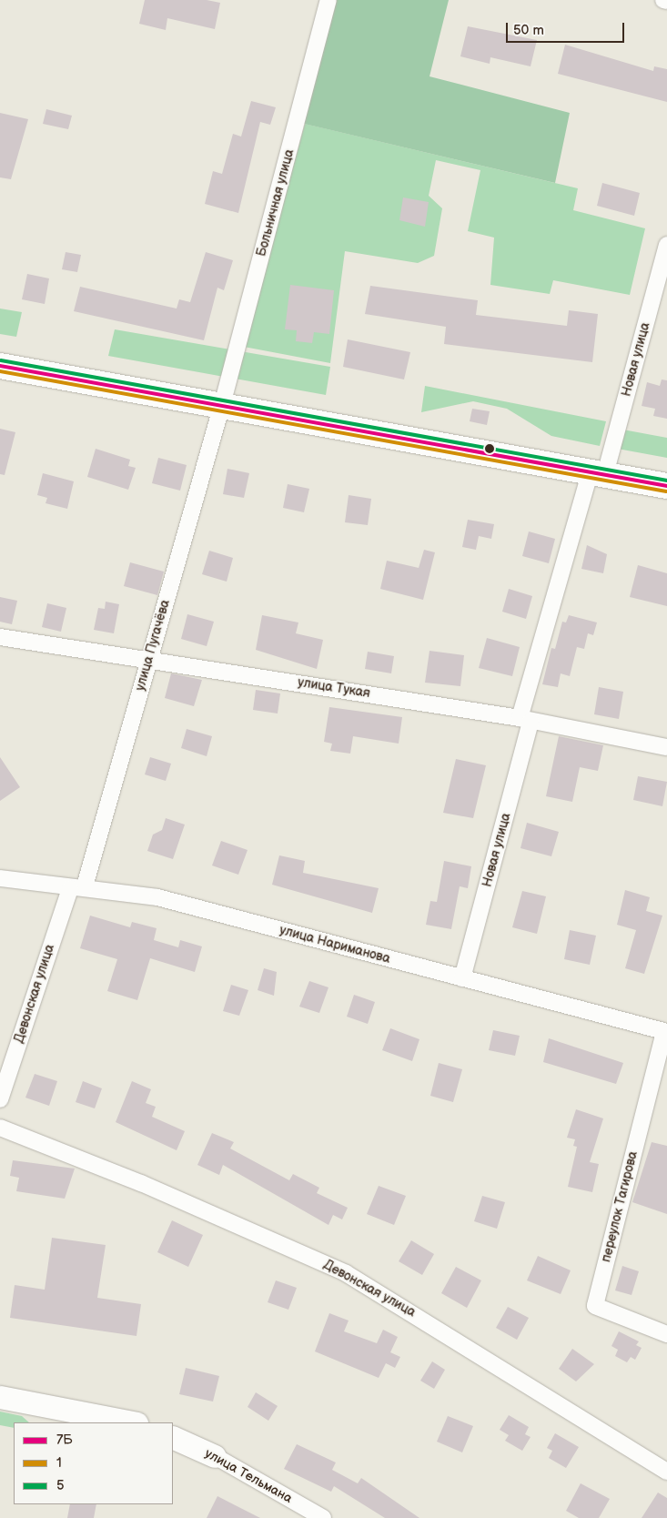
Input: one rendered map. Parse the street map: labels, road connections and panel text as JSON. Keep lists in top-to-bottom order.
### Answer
{
  "streets": {
    "street": [
      "Больничная улица",
      "Новая улица",
      "улица Пугачёва",
      "улица Тукая",
      "улица Нариманова",
      "Девонская улица",
      "переулок Тагирова",
      "улица Тельмана"
    ]
  },
  "crossings": [
    ["Больничная улица", "улица Пугачёва"],
    ["Новая улица", "улица Тукая"],
    ["Новая улица", "улица Нариманова"],
    ["улица Пугачёва", "улица Тукая"],
    ["улица Пугачёва", "улица Нариманова"],
    ["улица Пугачёва", "Девонская улица"],
    ["улица Нариманова", "Девонская улица"],
    ["улица Нариманова", "переулок Тагирова"]
  ],
  "lines": ["transit line 5", "transit line 7Б", "transit line 1"],
  "legend": ["7Б", "1", "5"],
  "scale_bar": "50 m"
}
